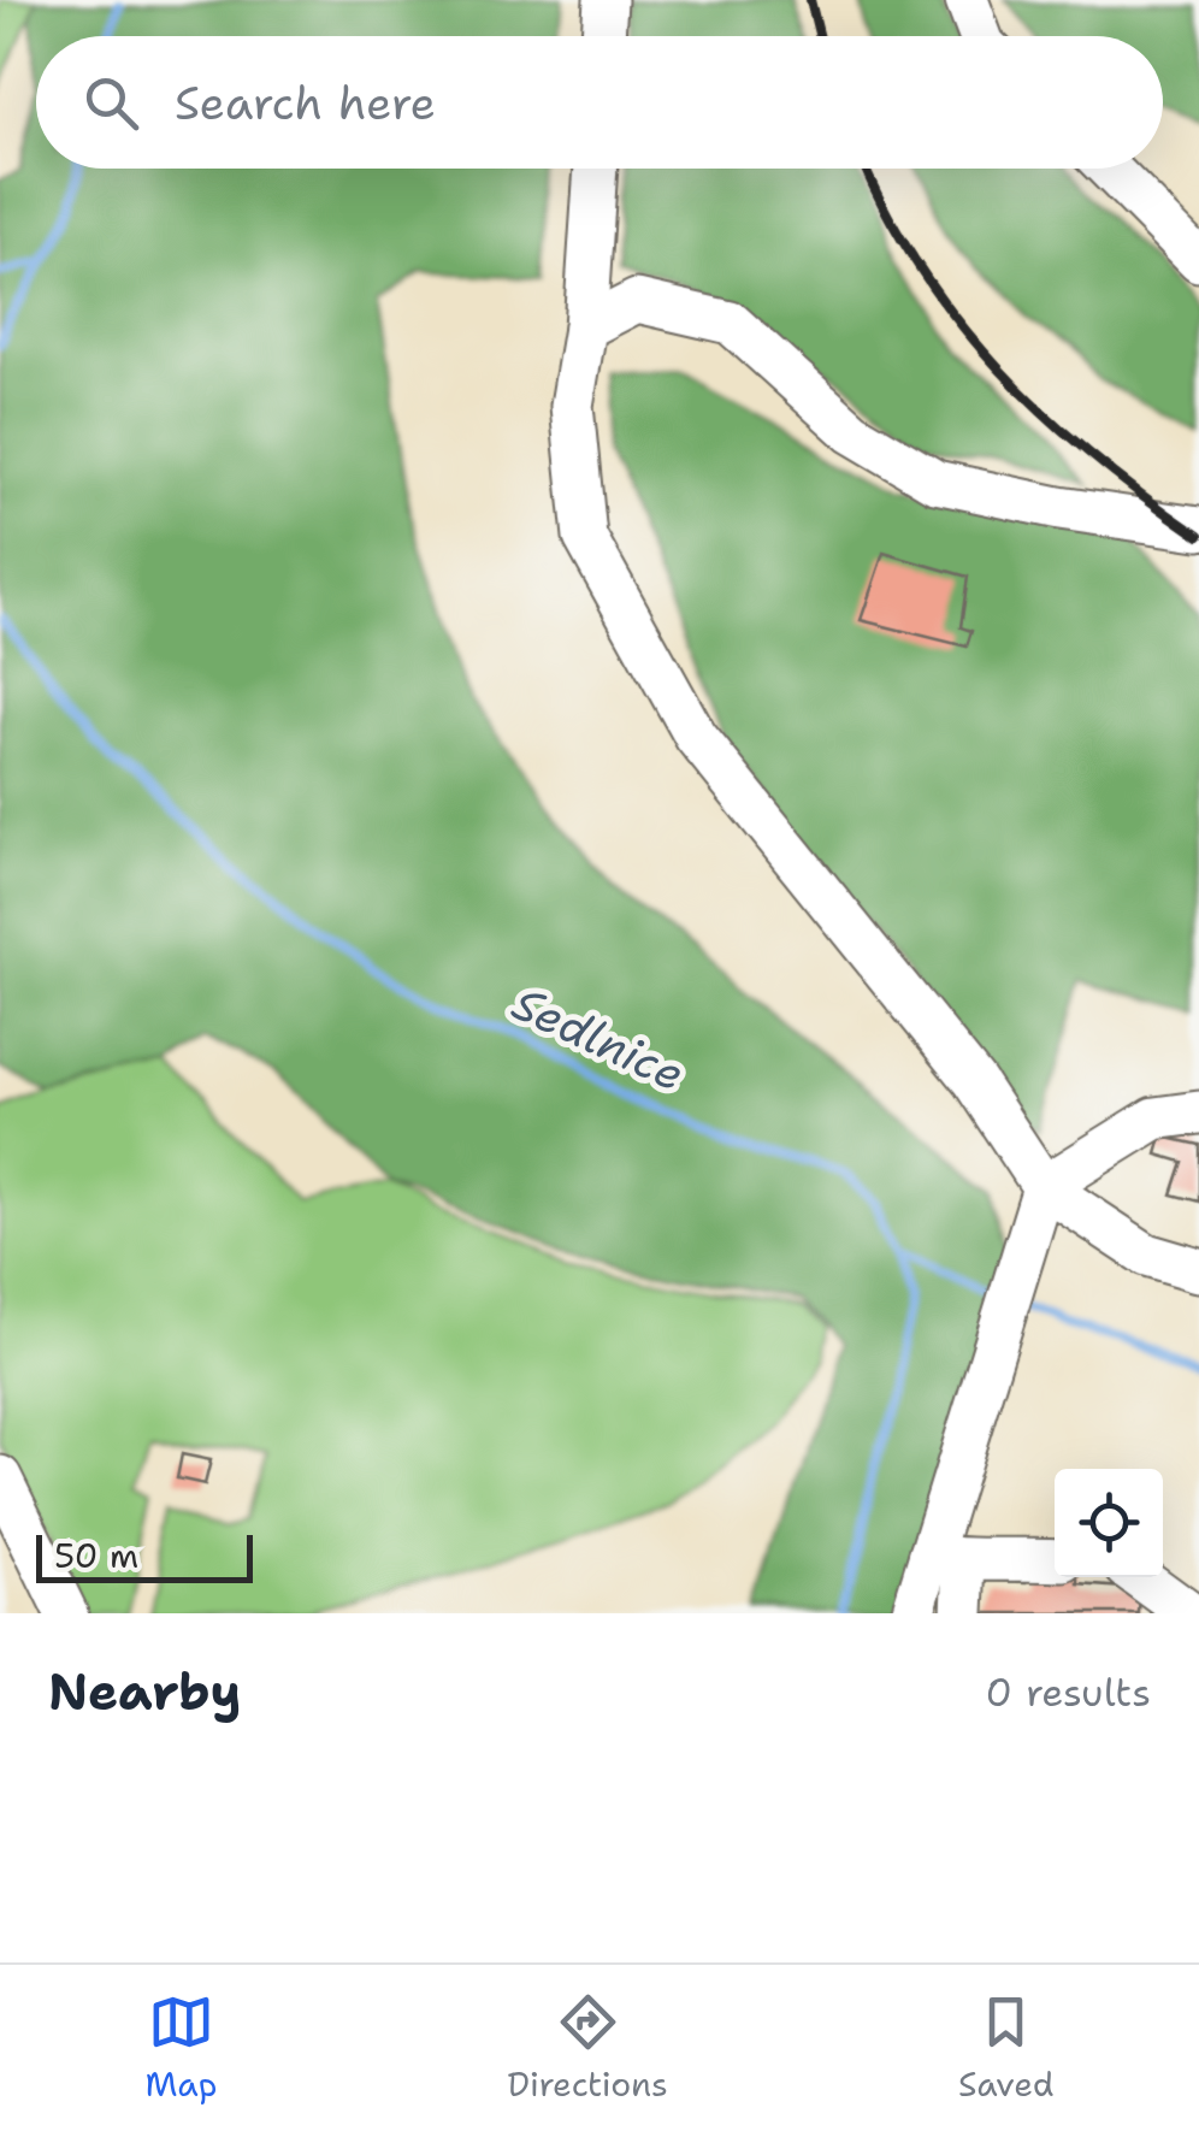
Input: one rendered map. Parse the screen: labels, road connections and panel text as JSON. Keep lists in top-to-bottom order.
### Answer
{
  "water": ["Sedlnice"],
  "scale_bar": "50 m",
  "page": {
    "search": "Search here",
    "scale": "50 m",
    "heading": ["Nearby", "0 results"],
    "nav": ["Map", "Directions", "Saved"]
  }
}
